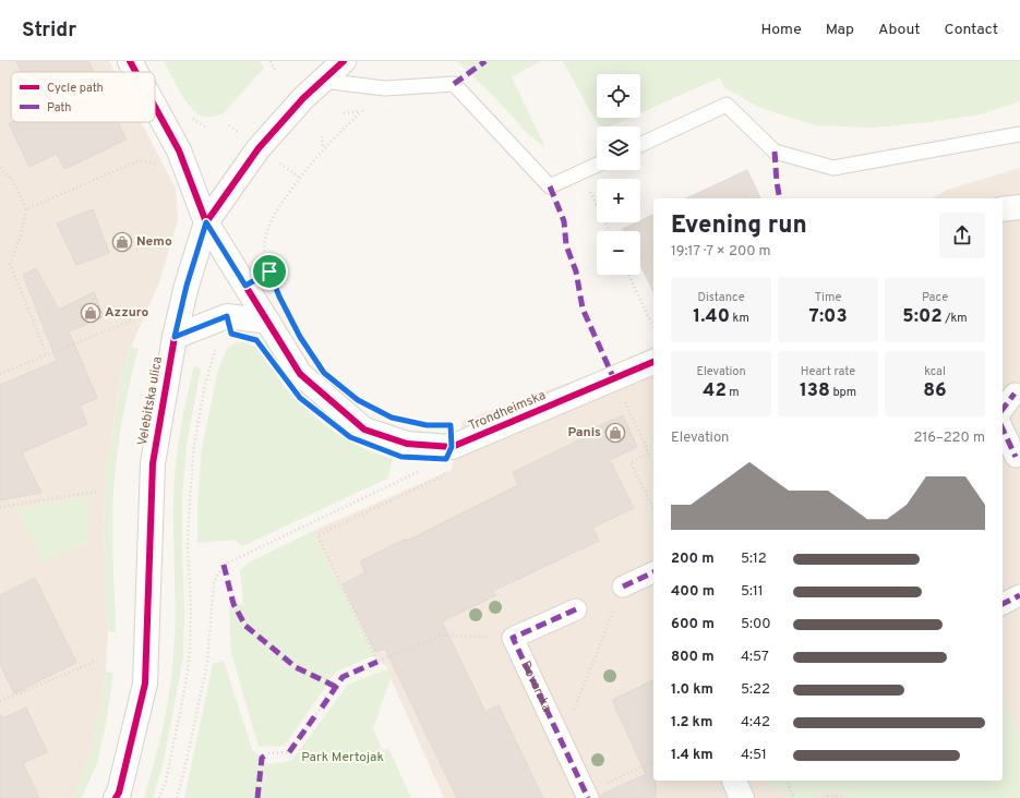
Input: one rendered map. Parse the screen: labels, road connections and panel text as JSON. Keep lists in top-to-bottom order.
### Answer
{
  "streets": {
    "street": ["Velebitska ulica", "Trondheimska", "Doverska"]
  },
  "crossings": [
    ["Velebitska ulica", "Trondheimska"]
  ],
  "parks": ["Park Mertojak"],
  "places": {
    "shop": ["Nemo", "Azzuro", "Panis"]
  },
  "legend": ["Cycle path", "Path"],
  "page": {
    "header": "Stridr",
    "nav": [
      "Home",
      "Map",
      "About",
      "Contact"
    ],
    "map_buttons": ["+", "−"],
    "heading": ["Evening run", "19:17 · 7 × 200 m"],
    "stats": [
      ["Distance", "1.40 km"],
      ["Time", "7:03"],
      ["Pace", "5:02 /km"],
      ["Elevation", "42 m"],
      ["Heart rate", "138 bpm"],
      ["kcal", "86"]
    ],
    "chart": ["Elevation", "216–220 m"],
    "list": [
      {
        "name": "200 m",
        "note": "5:12"
      },
      {
        "name": "400 m",
        "note": "5:11"
      },
      {
        "name": "600 m",
        "note": "5:00"
      },
      {
        "name": "800 m",
        "note": "4:57"
      },
      {
        "name": "1.0 km",
        "note": "5:22"
      },
      {
        "name": "1.2 km",
        "note": "4:42"
      },
      {
        "name": "1.4 km",
        "note": "4:51"
      }
    ]
  }
}
